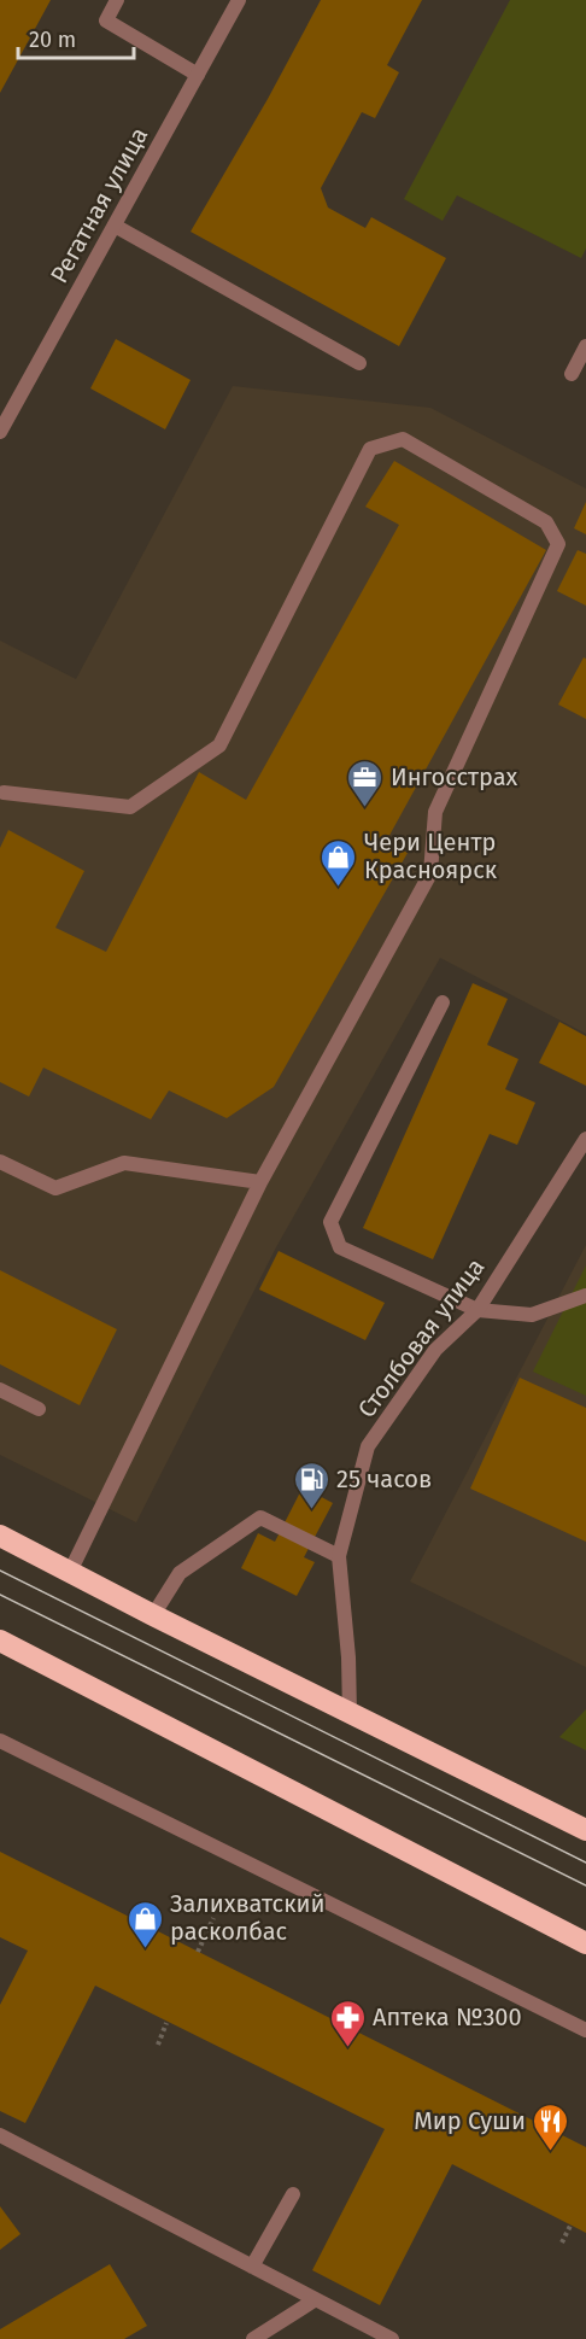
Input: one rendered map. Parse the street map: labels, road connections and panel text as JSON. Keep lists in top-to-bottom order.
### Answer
{
  "streets": {
    "street": ["Регатная улица", "Столбовая улица"]
  },
  "places": {
    "office": ["Ингосстрах"],
    "shop": ["Чери Центр Красноярск", "Залихватский расколбас"],
    "fuel station": ["25 часов"],
    "pharmacy": ["Аптека №300"],
    "restaurant": ["Мир Суши"]
  },
  "scale_bar": "20 m"
}
